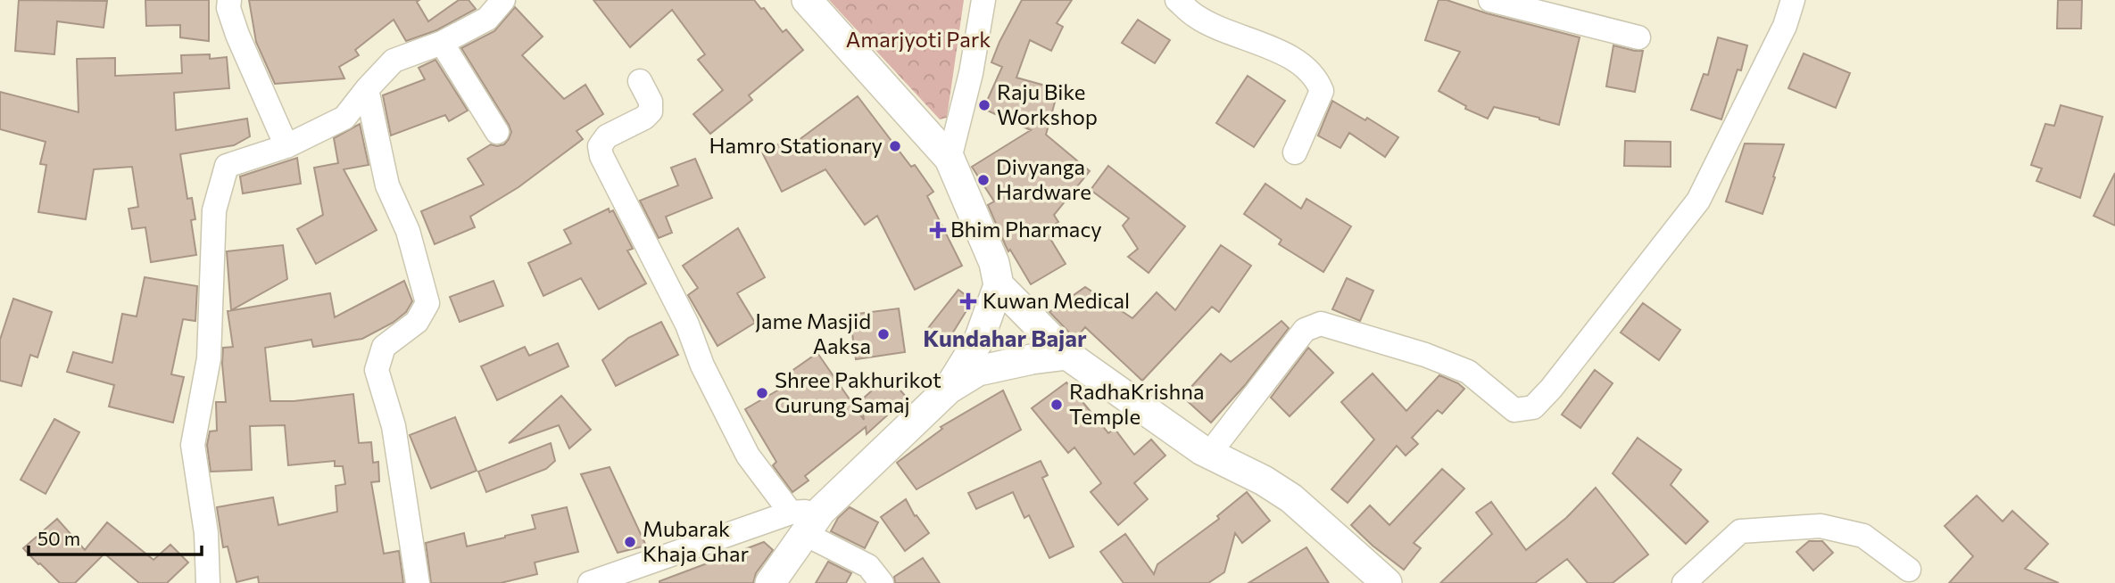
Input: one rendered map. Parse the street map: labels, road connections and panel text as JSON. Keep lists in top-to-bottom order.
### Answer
{
  "districts": ["Kundahar Bajar"],
  "parks": ["Amarjyoti Park"],
  "places": {
    "other": [
      "Raju Bike Workshop",
      "Hamro Stationary",
      "Divyanga Hardware",
      "Jame Masjid Aaksa",
      "Shree Pakhurikot Gurung Samaj",
      "RadhaKrishna Temple",
      "Mubarak Khaja Ghar"
    ],
    "health": ["Bhim Pharmacy", "Kuwan Medical"]
  },
  "scale_bar": "50 m"
}
